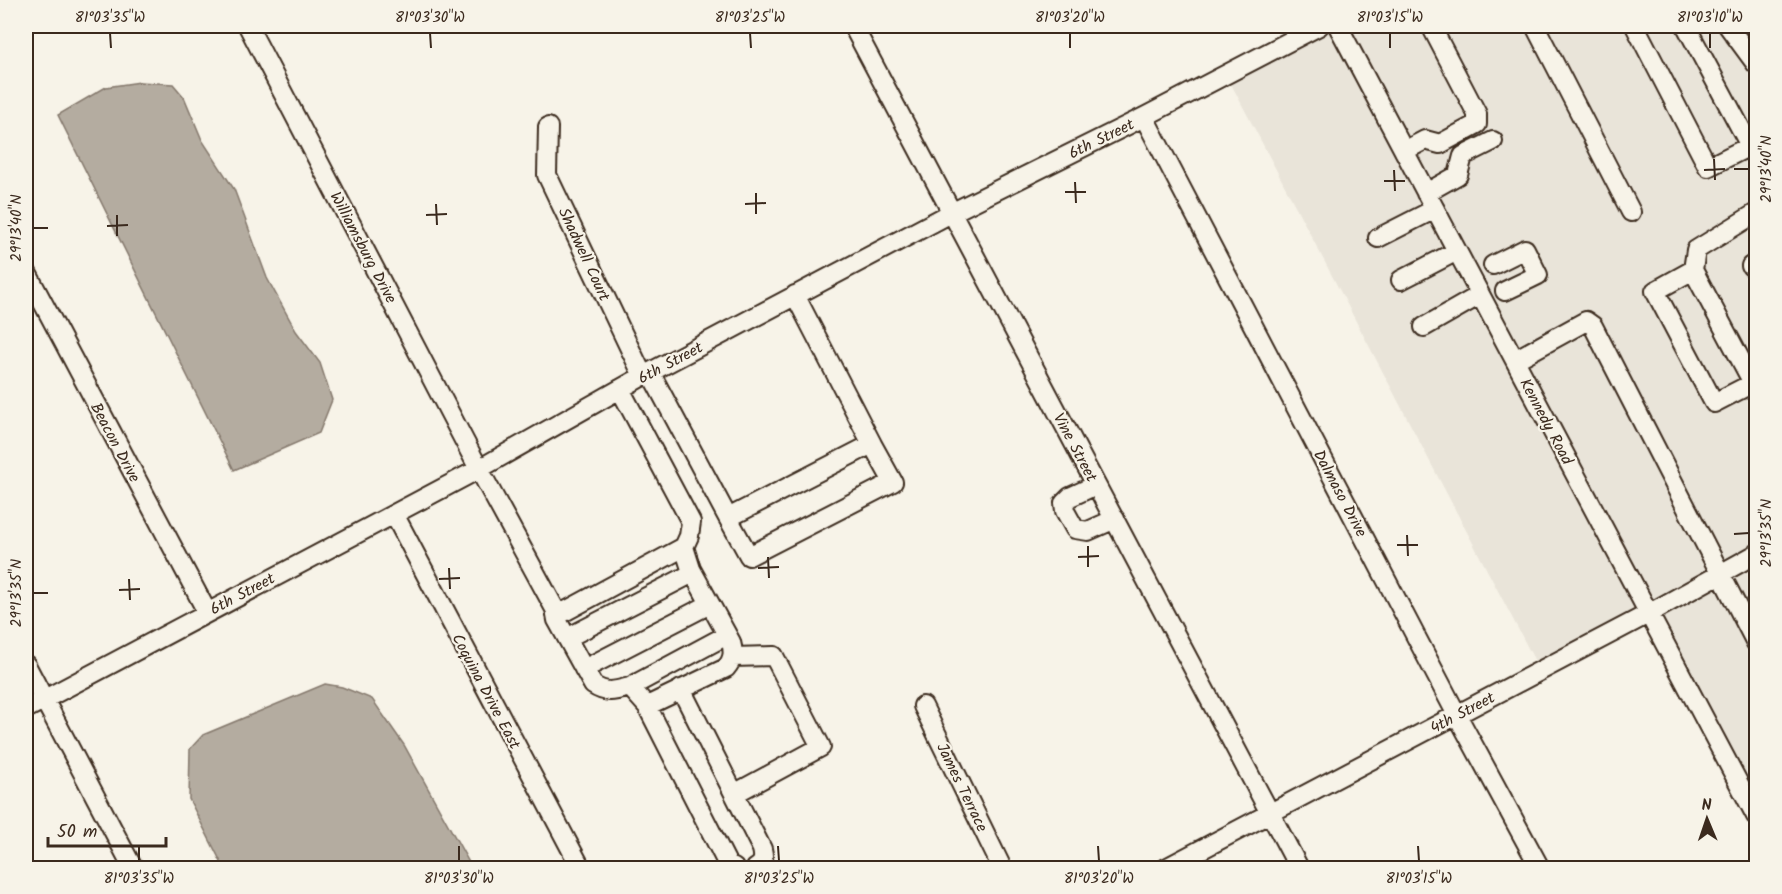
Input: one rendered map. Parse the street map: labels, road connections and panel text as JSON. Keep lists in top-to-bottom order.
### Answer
{
  "streets": {
    "street": [
      "6th Street",
      "Williamsburg Drive",
      "Shadwell Court",
      "Kennedy Road",
      "Beacon Drive",
      "Vine Street",
      "Dalmaso Drive",
      "Coquina Drive East",
      "4th Street",
      "James Terrace"
    ]
  },
  "crossings": [
    ["6th Street", "Williamsburg Drive"],
    ["6th Street", "Shadwell Court"],
    ["6th Street", "Beacon Drive"],
    ["6th Street", "Vine Street"],
    ["6th Street", "Dalmaso Drive"],
    ["6th Street", "Coquina Drive East"],
    ["Kennedy Road", "4th Street"],
    ["Vine Street", "4th Street"],
    ["Dalmaso Drive", "4th Street"]
  ],
  "scale_bar": "50 m",
  "north": "top",
  "coordinates": [
    "81°03'35\"W",
    "81°03'30\"W",
    "81°03'25\"W",
    "81°03'20\"W",
    "81°03'15\"W",
    "81°03'10\"W",
    "29°13'40\"N",
    "29°13'35\"N"
  ]
}
